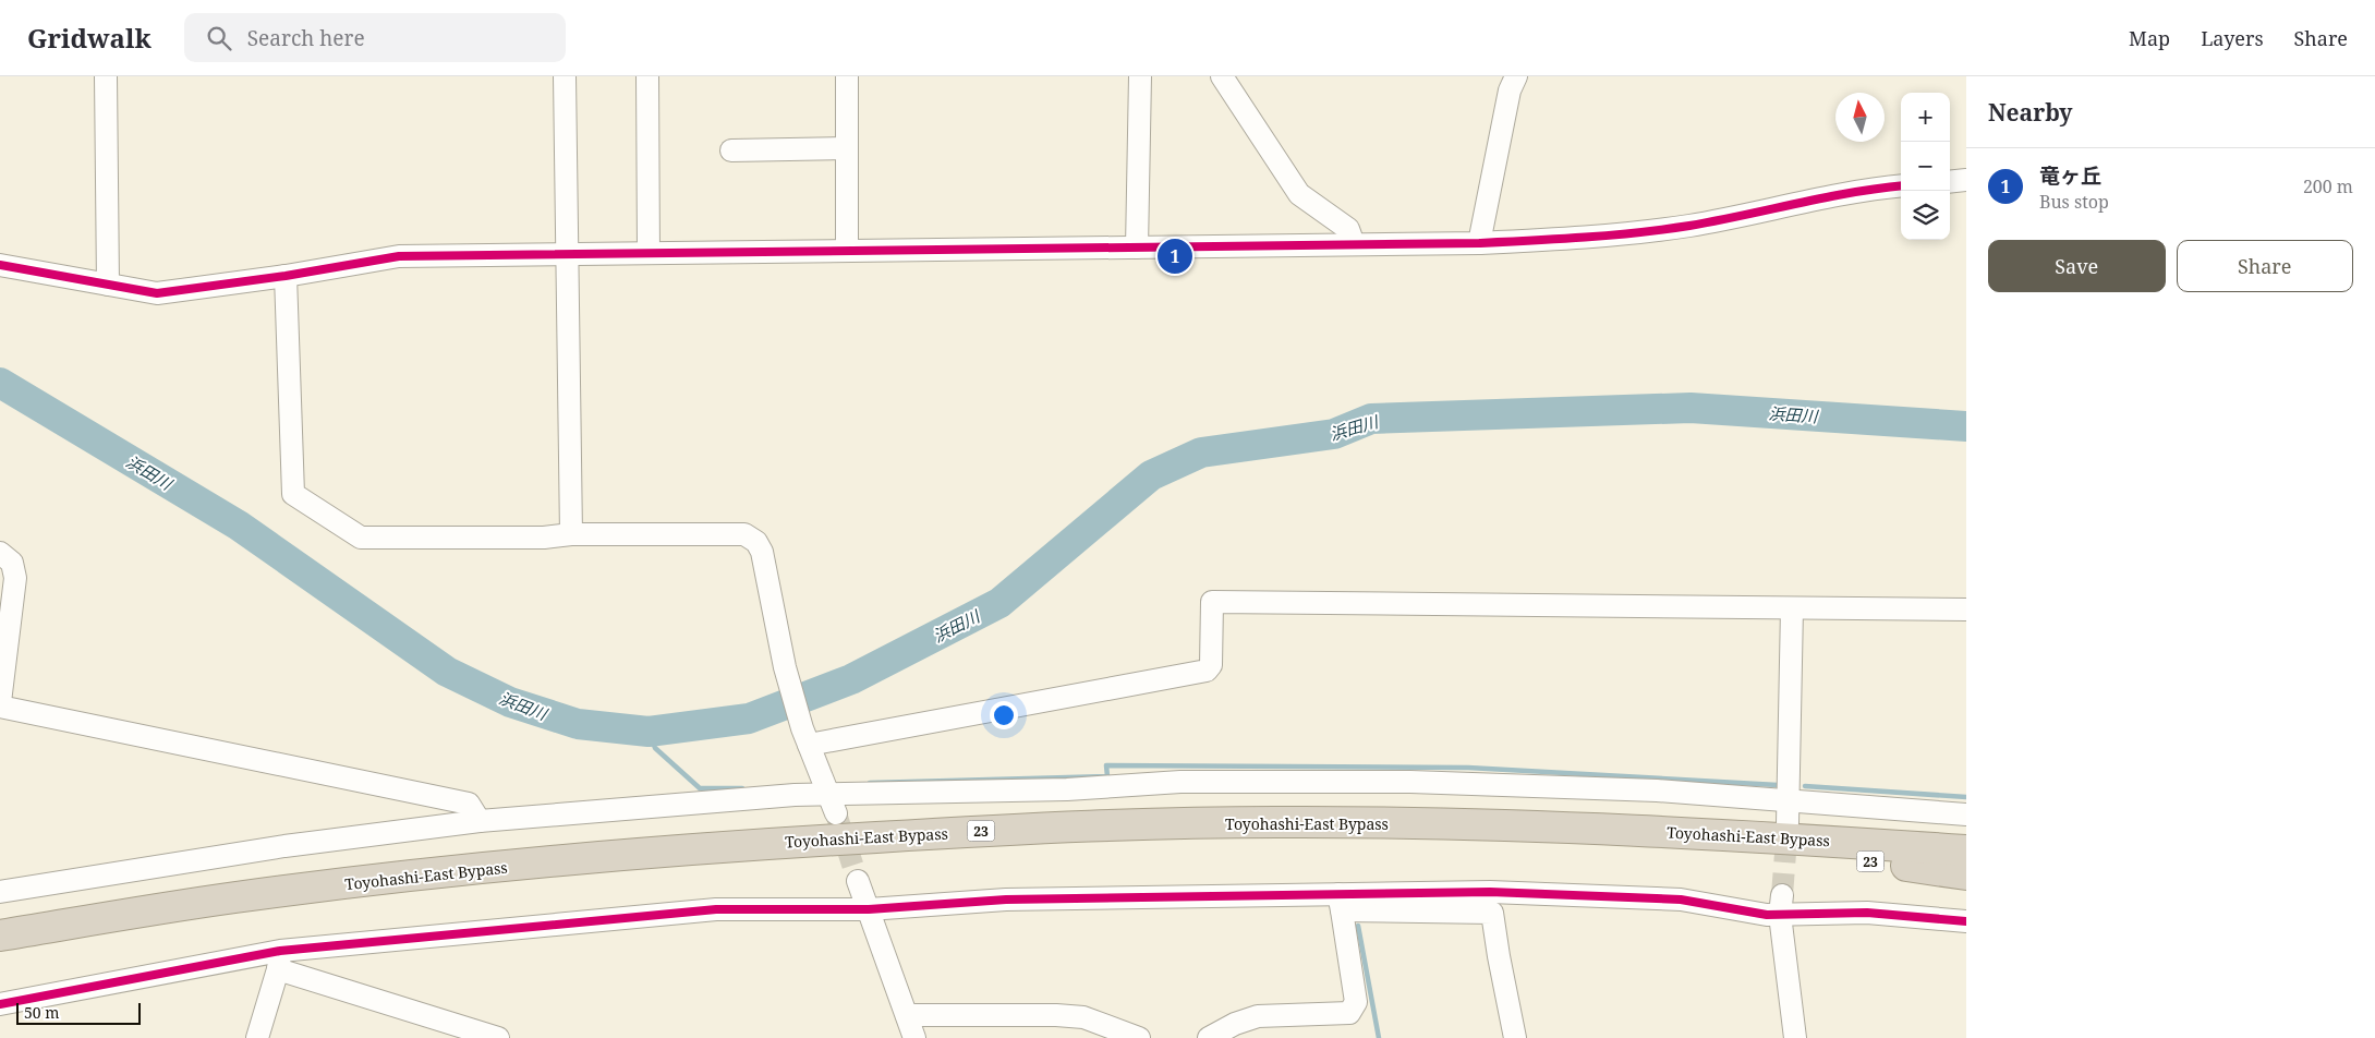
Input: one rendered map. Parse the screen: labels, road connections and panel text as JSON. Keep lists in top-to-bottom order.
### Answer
{
  "streets": {
    "highway": ["Toyohashi-East Bypass", "23"]
  },
  "crossings": [
    ["Toyohashi-East Bypass", "23"]
  ],
  "water": ["浜田川"],
  "scale_bar": "50 m",
  "north": "top",
  "page": {
    "header": "Gridwalk",
    "search": "Search here",
    "nav": ["Map", "Layers", "Share"],
    "heading": "Nearby",
    "map_buttons": ["+", "−"],
    "list": [
      {
        "mark": "1",
        "name": "竜ヶ丘",
        "note": "Bus stop",
        "value": "200 m"
      }
    ],
    "buttons": ["Save", "Share"],
    "pins": "1",
    "scale": "50 m"
  }
}
